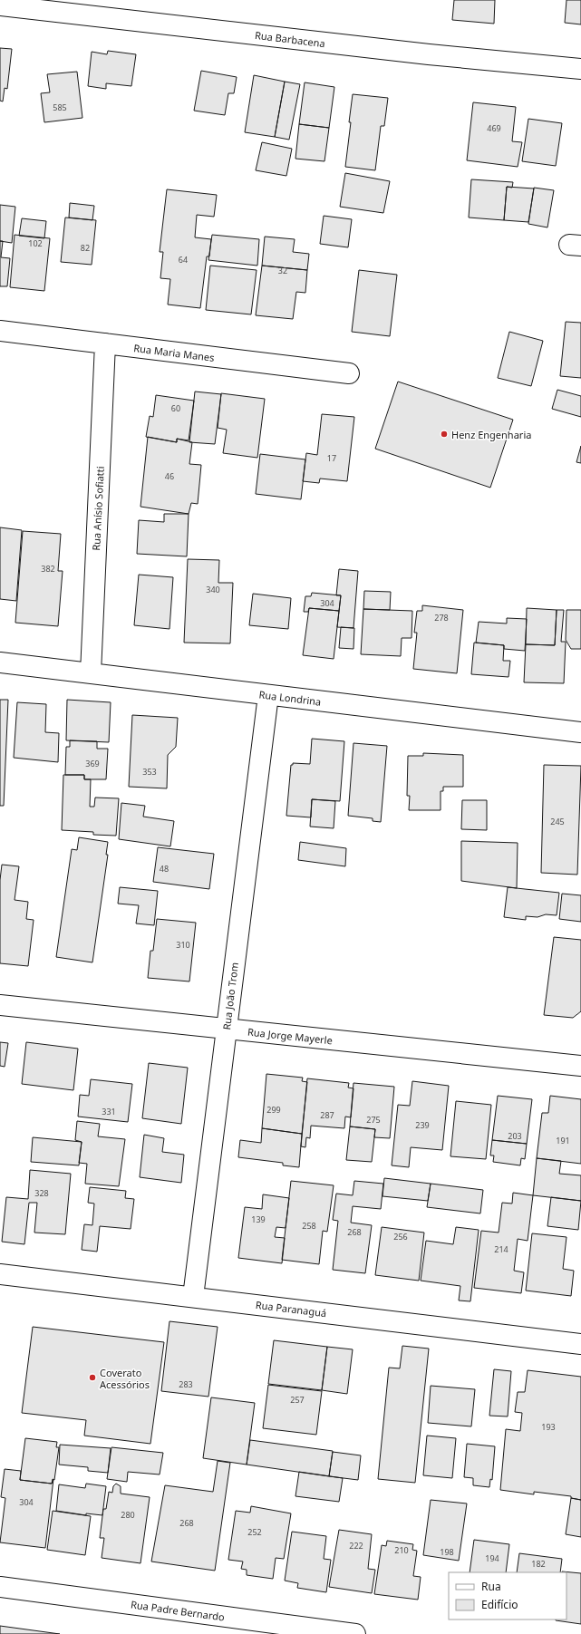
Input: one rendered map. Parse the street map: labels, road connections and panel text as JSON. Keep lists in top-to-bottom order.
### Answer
{
  "streets": {
    "street": [
      "Rua Barbacena",
      "Rua Maria Manes",
      "Rua Anísio Sofiatti",
      "Rua Londrina",
      "Rua João Trom",
      "Rua Jorge Mayerle",
      "Rua Paranaguá",
      "Rua Padre Bernardo"
    ]
  },
  "crossings": [
    ["Rua Maria Manes", "Rua Anísio Sofiatti"],
    ["Rua Anísio Sofiatti", "Rua Londrina"],
    ["Rua Londrina", "Rua João Trom"],
    ["Rua João Trom", "Rua Jorge Mayerle"],
    ["Rua João Trom", "Rua Paranaguá"]
  ],
  "places": ["Henz Engenharia", "Coverato Acessórios"],
  "house_numbers": [
    "585",
    "469",
    "102",
    "82",
    "64",
    "32",
    "60",
    "17",
    "46",
    "382",
    "340",
    "304",
    "278",
    "369",
    "353",
    "245",
    "48",
    "310",
    "299",
    "331",
    "287",
    "275",
    "239",
    "203",
    "191",
    "328",
    "139",
    "258",
    "268",
    "256",
    "214",
    "283",
    "257",
    "193",
    "304",
    "280",
    "268",
    "252",
    "222",
    "210",
    "198",
    "194",
    "182"
  ],
  "legend": ["Rua", "Edifício"]
}
